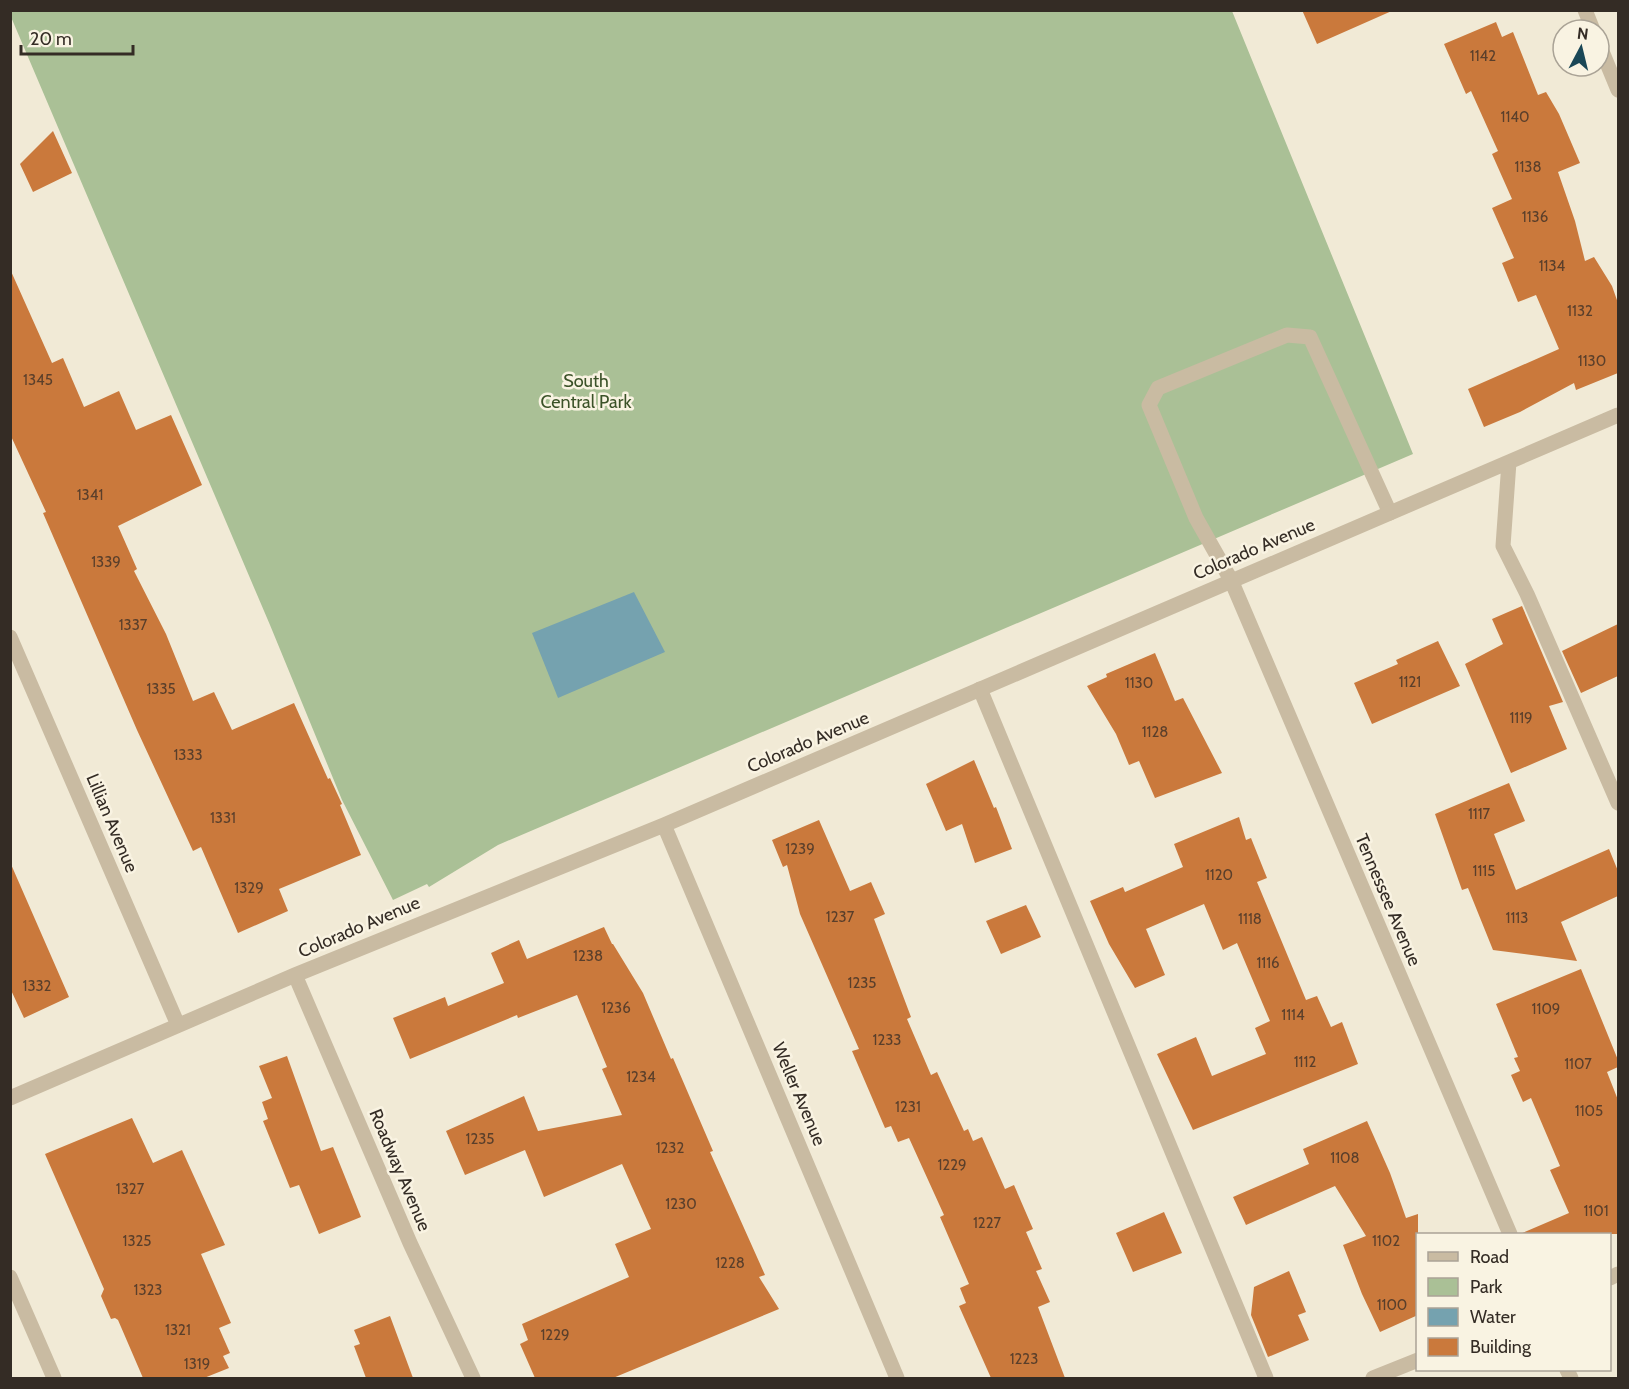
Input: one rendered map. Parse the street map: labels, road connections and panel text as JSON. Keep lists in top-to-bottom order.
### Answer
{
  "streets": {
    "street": [
      "Colorado Avenue",
      "Lillian Avenue",
      "Tennessee Avenue",
      "Weller Avenue",
      "Roadway Avenue"
    ]
  },
  "crossings": [
    ["Colorado Avenue", "Lillian Avenue"],
    ["Colorado Avenue", "Tennessee Avenue"],
    ["Colorado Avenue", "Weller Avenue"],
    ["Colorado Avenue", "Roadway Avenue"]
  ],
  "parks": ["South Central Park"],
  "house_numbers": [
    "1142",
    "1140",
    "1138",
    "1136",
    "1134",
    "1132",
    "1130",
    "1345",
    "1341",
    "1339",
    "1337",
    "1121",
    "1130",
    "1335",
    "1119",
    "1128",
    "1333",
    "1117",
    "1331",
    "1239",
    "1115",
    "1120",
    "1329",
    "1237",
    "1113",
    "1118",
    "1238",
    "1116",
    "1235",
    "1332",
    "1236",
    "1109",
    "1114",
    "1233",
    "1112",
    "1107",
    "1234",
    "1231",
    "1105",
    "1235",
    "1232",
    "1108",
    "1229",
    "1327",
    "1230",
    "1101",
    "1227",
    "1325",
    "1102",
    "1228",
    "1323",
    "1100",
    "1321",
    "1229",
    "1223",
    "1319"
  ],
  "legend": [
    "Road",
    "Park",
    "Water",
    "Building"
  ],
  "scale_bar": "20 m",
  "north": "top"
}
